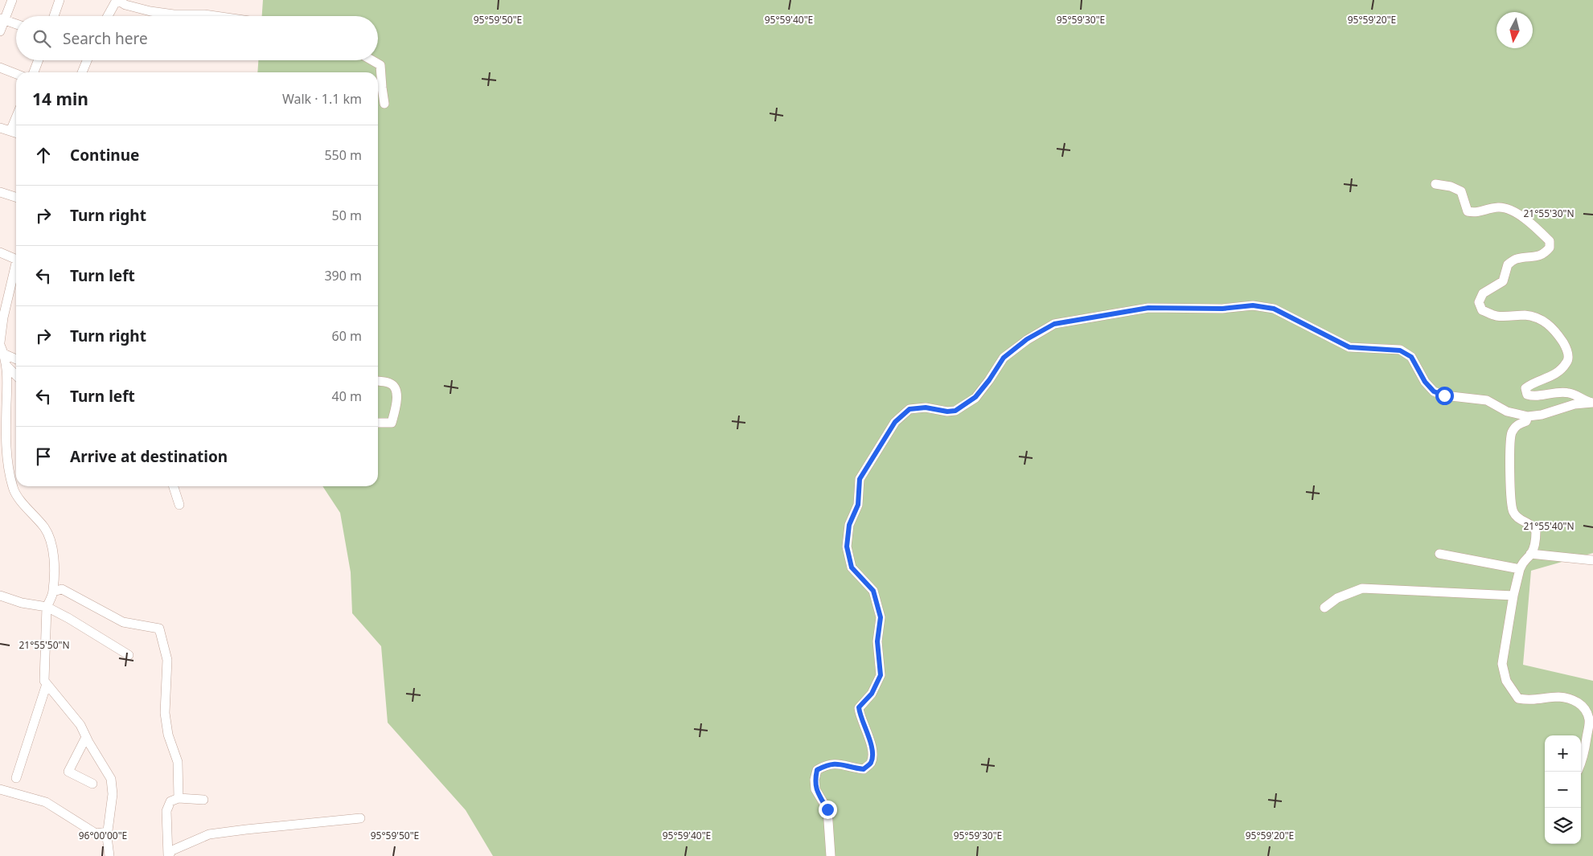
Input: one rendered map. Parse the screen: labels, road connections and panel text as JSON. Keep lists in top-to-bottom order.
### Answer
{
  "north": "bottom",
  "page": {
    "search": "Search here",
    "heading": ["14 min", "Walk · 1.1 km"],
    "list": [
      ["Continue", "550 m"],
      ["Turn right", "50 m"],
      ["Turn left", "390 m"],
      ["Turn right", "60 m"],
      ["Turn left", "40 m"],
      "Arrive at destination"
    ],
    "map_buttons": ["+", "−"]
  },
  "coordinates": [
    "95°59'50\"E",
    "95°59'40\"E",
    "95°59'30\"E",
    "95°59'20\"E",
    "21°55'30\"N",
    "21°55'40\"N",
    "21°55'50\"N",
    "96°00'00\"E"
  ]
}
